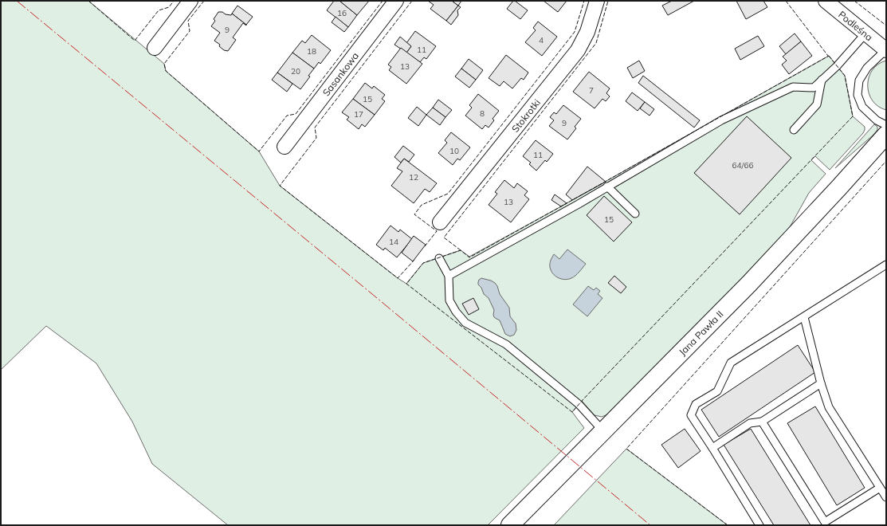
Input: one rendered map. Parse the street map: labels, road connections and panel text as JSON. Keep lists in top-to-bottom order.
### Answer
{
  "streets": {
    "street": [
      "Podleśna",
      "Sasankowa",
      "Stokrotki",
      "Jana Pawła II"
    ]
  },
  "house_numbers": [
    "16",
    "9",
    "4",
    "11",
    "18",
    "13",
    "20",
    "7",
    "15",
    "8",
    "17",
    "9",
    "10",
    "11",
    "64/66",
    "12",
    "13",
    "15",
    "14"
  ]
}
